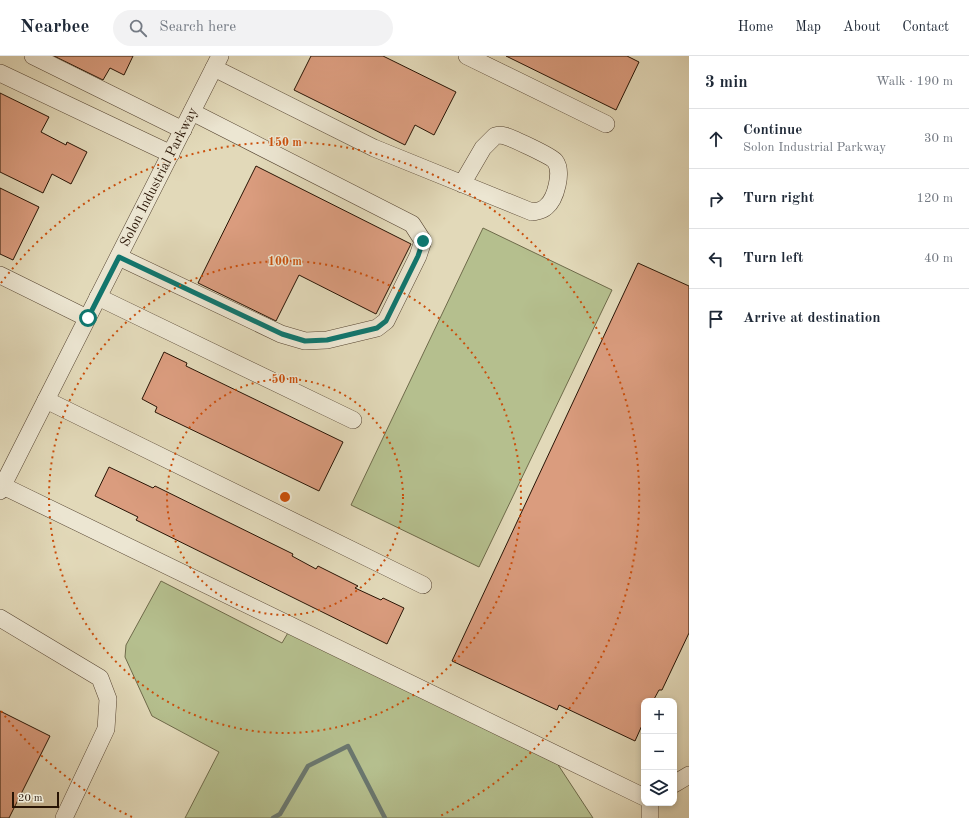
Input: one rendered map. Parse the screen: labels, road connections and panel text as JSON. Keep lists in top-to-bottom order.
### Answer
{
  "streets": {
    "street": ["Solon Industrial Parkway"]
  },
  "scale_bar": "20 m",
  "page": {
    "header": "Nearbee",
    "search": "Search here",
    "nav": [
      "Home",
      "Map",
      "About",
      "Contact"
    ],
    "heading": ["3 min", "Walk · 190 m"],
    "list": [
      ["Continue", "Solon Industrial Parkway", "30 m"],
      ["Turn right", "120 m"],
      ["Turn left", "40 m"],
      "Arrive at destination"
    ],
    "map_buttons": ["+", "−"],
    "scale": "20 m"
  },
  "rings": ["150 m", "100 m", "50 m"]
}
